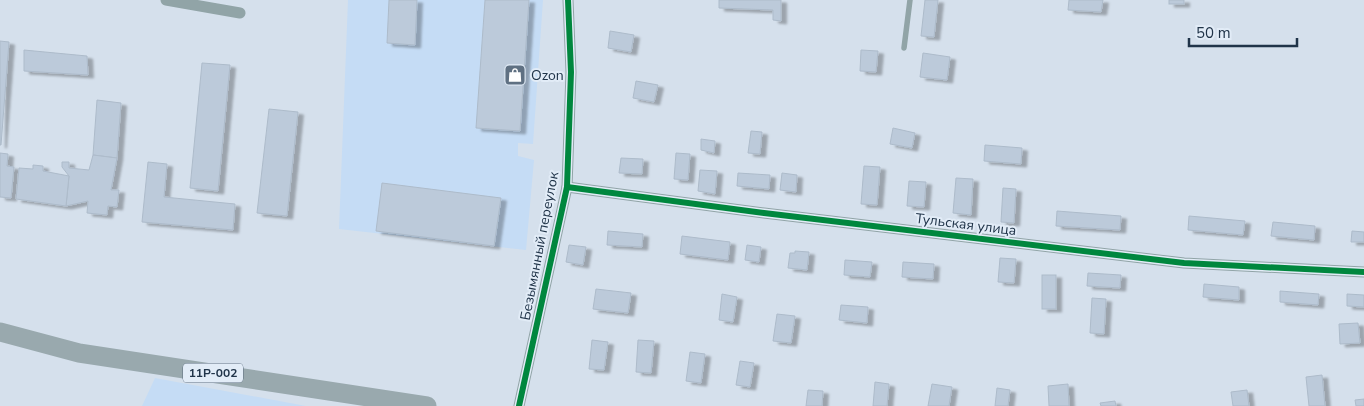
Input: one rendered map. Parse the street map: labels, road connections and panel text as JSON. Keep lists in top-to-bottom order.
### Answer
{
  "streets": {
    "main road": ["11Р-002"],
    "street": ["Тульская улица", "Безымянный переулок"]
  },
  "crossings": [
    ["Тульская улица", "Безымянный переулок"]
  ],
  "places": {
    "shop": ["Ozon"]
  },
  "scale_bar": "50 m"
}
